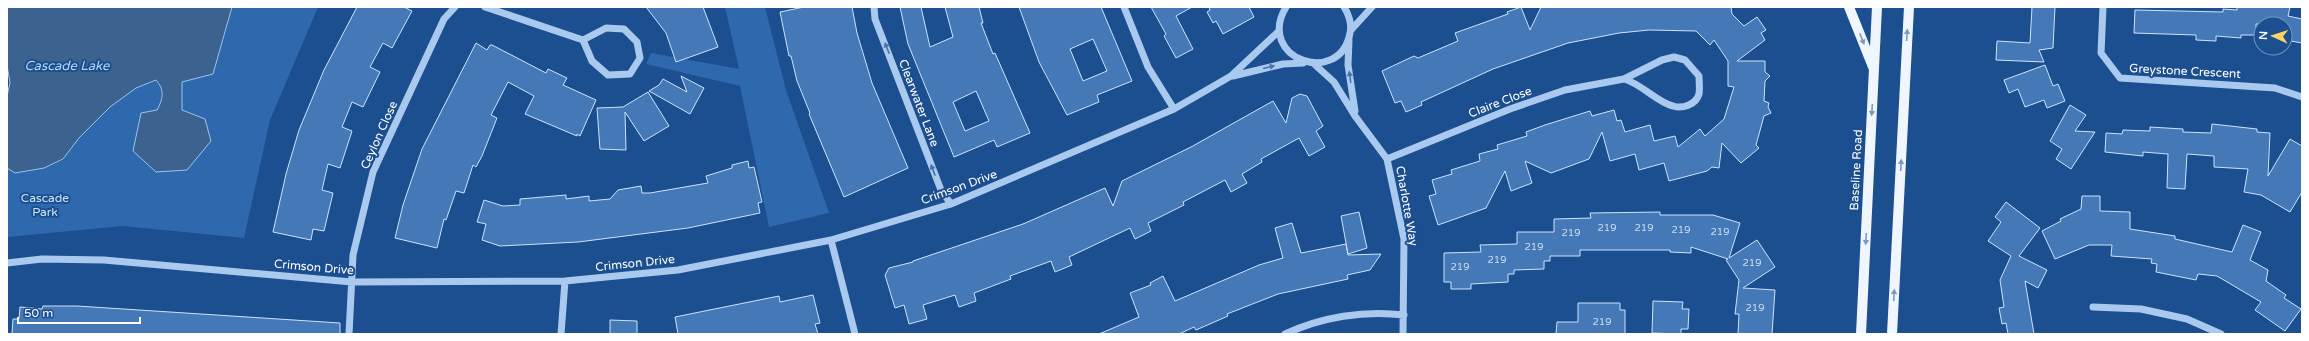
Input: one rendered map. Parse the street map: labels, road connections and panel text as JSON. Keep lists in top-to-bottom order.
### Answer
{
  "streets": {
    "main road": ["Baseline Road"],
    "street": [
      "Greystone Crescent",
      "Claire Close",
      "Clearwater Lane",
      "Ceylon Close",
      "Crimson Drive",
      "Charlotte Way"
    ]
  },
  "crossings": [
    ["Claire Close", "Charlotte Way"],
    ["Clearwater Lane", "Crimson Drive"],
    ["Ceylon Close", "Crimson Drive"],
    ["Crimson Drive", "Charlotte Way"]
  ],
  "one_way": ["Clearwater Lane"],
  "water": ["Cascade Lake"],
  "parks": ["Cascade Park"],
  "house_numbers": [
    "219",
    "219",
    "219",
    "219",
    "219",
    "219",
    "219",
    "219",
    "219",
    "219",
    "219"
  ],
  "scale_bar": "50 m",
  "north": "left"
}
